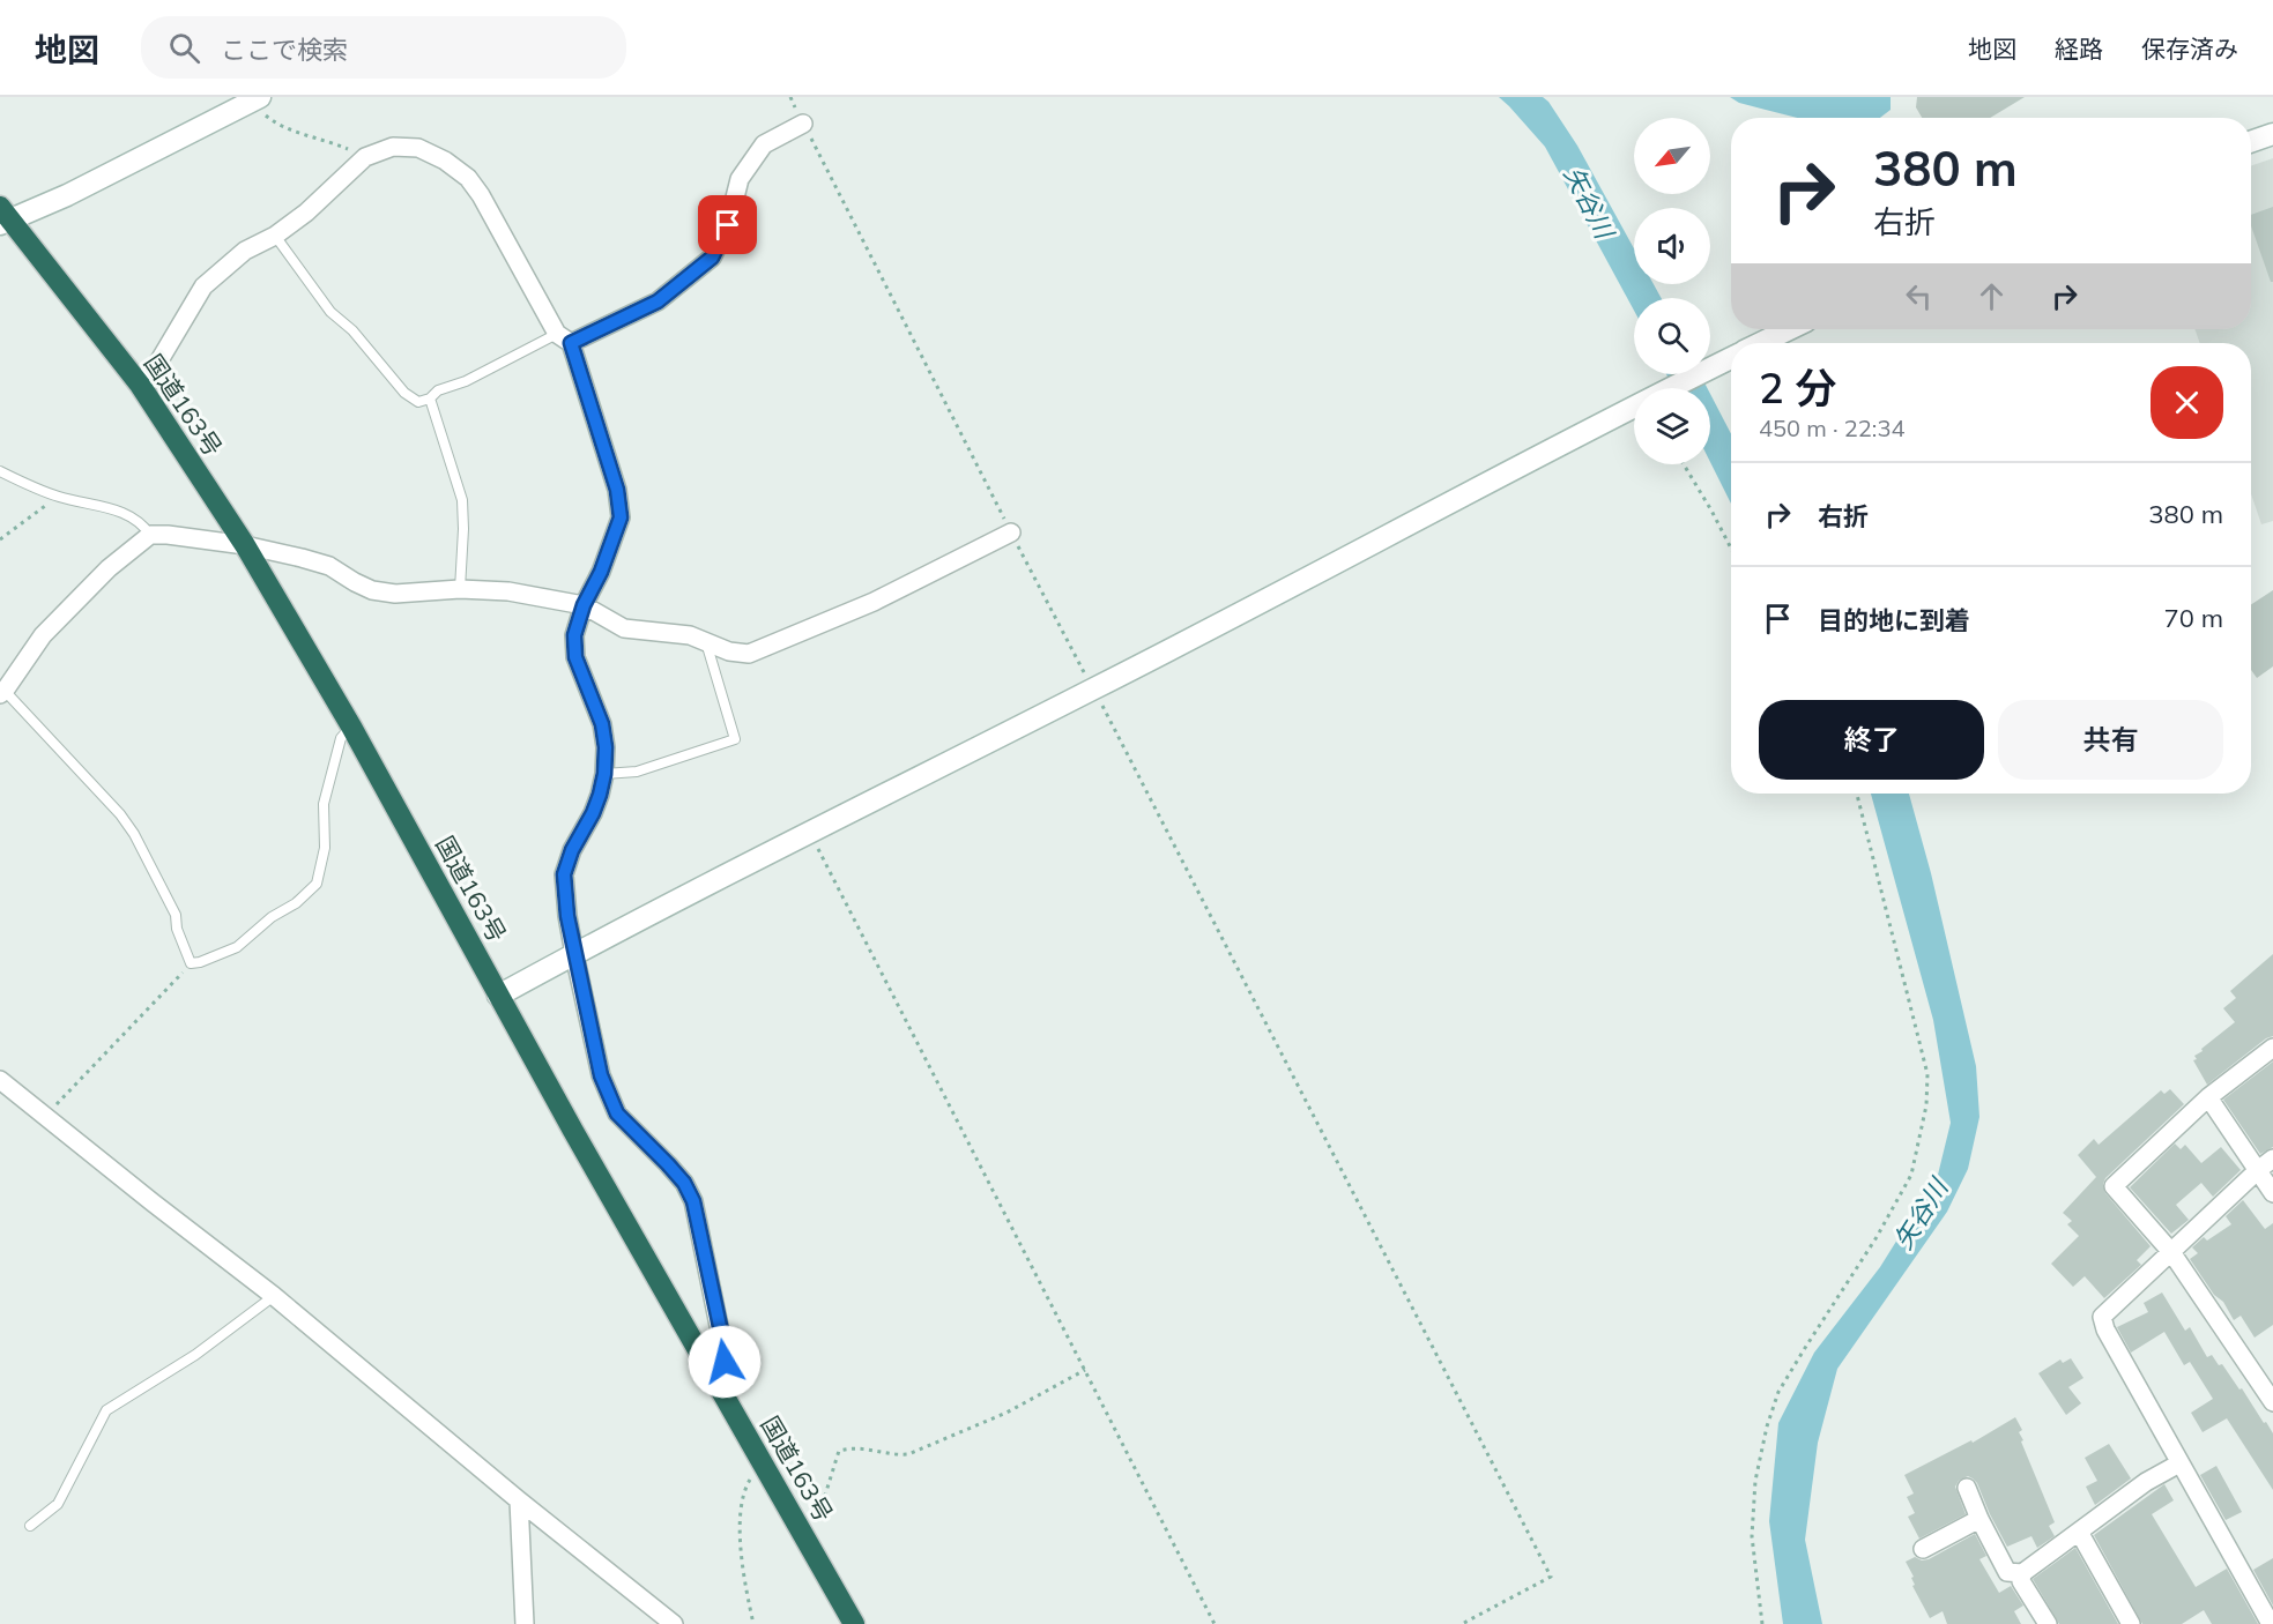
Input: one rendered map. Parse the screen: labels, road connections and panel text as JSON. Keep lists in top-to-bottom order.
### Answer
{
  "streets": {
    "highway": ["国道163号"]
  },
  "water": ["矢谷川"],
  "north": "bottom left",
  "page": {
    "header": "地図",
    "search": "ここで検索",
    "nav": ["地図", "経路", "保存済み"],
    "turn": ["380 m", "右折"],
    "heading": ["2 分", "450 m · 22:34"],
    "list": [
      {
        "name": "右折",
        "value": "380 m"
      },
      {
        "name": "目的地に到着",
        "value": "70 m"
      }
    ],
    "buttons": ["終了", "共有"]
  }
}
